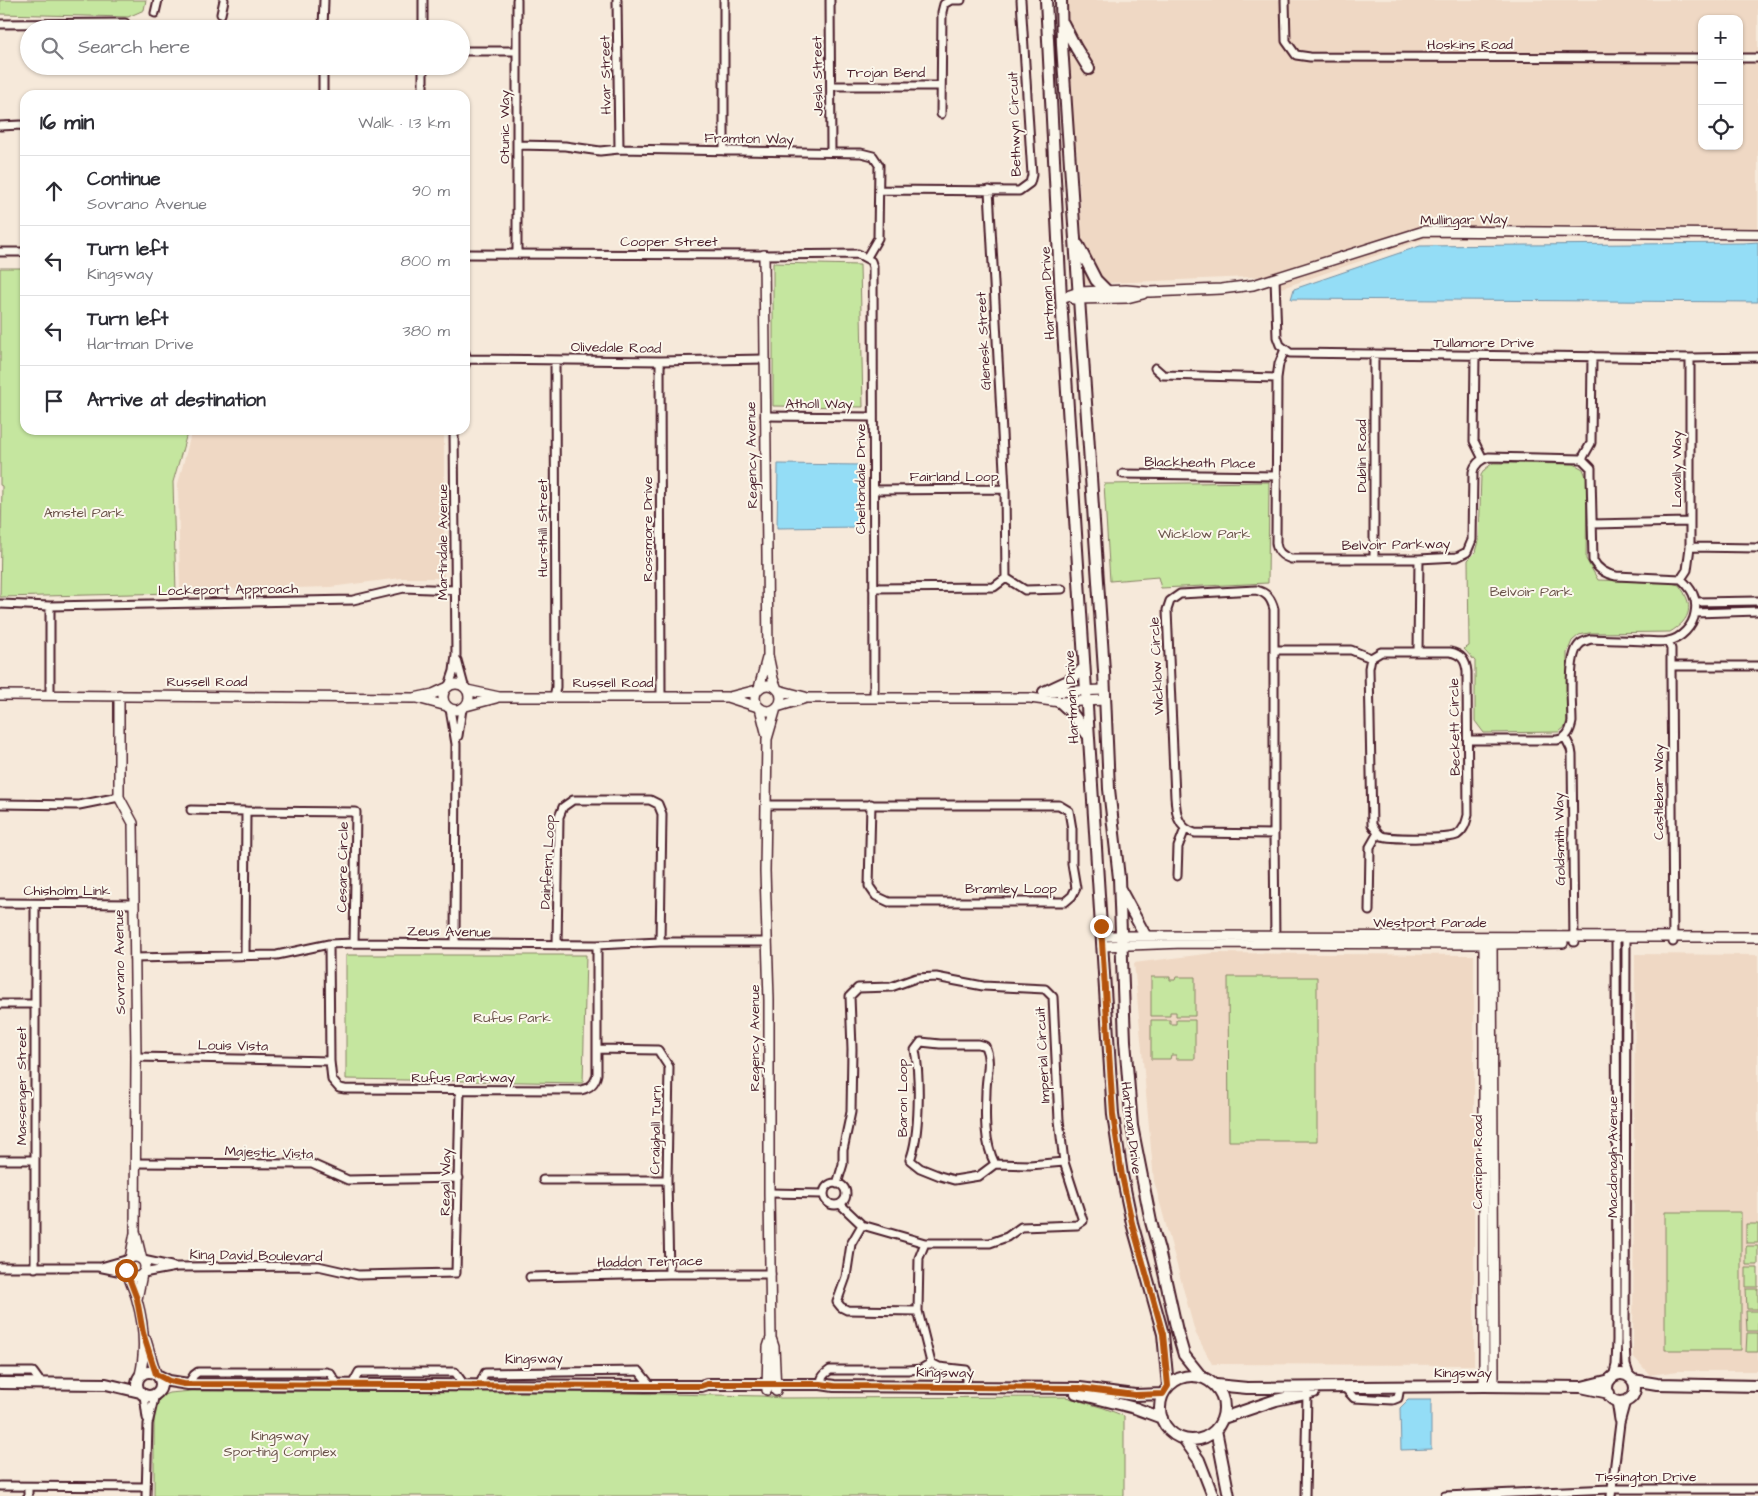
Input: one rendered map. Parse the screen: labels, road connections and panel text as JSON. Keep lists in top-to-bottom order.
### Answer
{
  "streets": {
    "main road": ["Hartman Drive", "Kingsway"],
    "street": [
      "Hoskins Road",
      "Trojan Bend",
      "Hvar Street",
      "Jesla Street",
      "Bethwyn Circuit",
      "Otunic Way",
      "Framton Way",
      "Mullingar Way",
      "Cooper Street",
      "Glenesk Street",
      "Tullamore Drive",
      "Olivedale Road",
      "Atholl Way",
      "Regency Avenue",
      "Dublin Road",
      "Blackheath Place",
      "Lavally Way",
      "Fairland Loop",
      "Cheltondale Drive",
      "Hursthill Street",
      "Rossmore Drive",
      "Martindale Avenue",
      "Belvoir Parkway",
      "Lockeport Approach",
      "Wicklow Circle",
      "Russell Road",
      "Beckett Circle",
      "Castlebar Way",
      "Goldsmith Way",
      "Dainfern Loop",
      "Cesare Circle",
      "Bramley Loop",
      "Chisholm Link",
      "Westport Parade",
      "Zeus Avenue",
      "Sovrano Avenue",
      "Louis Vista",
      "Imperial Circuit",
      "Rufus Parkway",
      "Massenger Street",
      "Baron Loop",
      "Craighall Turn",
      "Majestic Vista",
      "Macdonagh Avenue",
      "Carripan Road",
      "Regal Way",
      "King David Boulevard",
      "Haddon Terrace",
      "Tissington Drive"
    ]
  },
  "crossings": [
    ["Trojan Bend", "Jesla Street"],
    ["Hvar Street", "Framton Way"],
    ["Jesla Street", "Framton Way"],
    ["Bethwyn Circuit", "Framton Way"],
    ["Bethwyn Circuit", "Glenesk Street"],
    ["Otunic Way", "Framton Way"],
    ["Otunic Way", "Cooper Street"],
    ["Framton Way", "Cooper Street"],
    ["Framton Way", "Cheltondale Drive"],
    ["Mullingar Way", "Hartman Drive"],
    ["Cooper Street", "Regency Avenue"],
    ["Cooper Street", "Cheltondale Drive"],
    ["Hartman Drive", "Westport Parade"],
    ["Hartman Drive", "Kingsway"],
    ["Glenesk Street", "Fairland Loop"],
    ["Tullamore Drive", "Dublin Road"],
    ["Tullamore Drive", "Lavally Way"],
    ["Tullamore Drive", "Belvoir Parkway"],
    ["Olivedale Road", "Regency Avenue"],
    ["Olivedale Road", "Hursthill Street"],
    ["Olivedale Road", "Rossmore Drive"],
    ["Atholl Way", "Regency Avenue"],
    ["Atholl Way", "Cheltondale Drive"],
    ["Regency Avenue", "Russell Road"],
    ["Regency Avenue", "Bramley Loop"],
    ["Regency Avenue", "Zeus Avenue"],
    ["Regency Avenue", "Imperial Circuit"],
    ["Regency Avenue", "Haddon Terrace"],
    ["Regency Avenue", "Kingsway"],
    ["Dublin Road", "Belvoir Parkway"],
    ["Blackheath Place", "Belvoir Parkway"],
    ["Fairland Loop", "Cheltondale Drive"],
    ["Hursthill Street", "Russell Road"],
    ["Rossmore Drive", "Russell Road"],
    ["Martindale Avenue", "Lockeport Approach"],
    ["Martindale Avenue", "Russell Road"],
    ["Wicklow Circle", "Westport Parade"],
    ["Russell Road", "Sovrano Avenue"],
    ["Castlebar Way", "Westport Parade"],
    ["Goldsmith Way", "Westport Parade"],
    ["Dainfern Loop", "Zeus Avenue"],
    ["Cesare Circle", "Zeus Avenue"],
    ["Chisholm Link", "Sovrano Avenue"],
    ["Chisholm Link", "Massenger Street"],
    ["Westport Parade", "Macdonagh Avenue"],
    ["Westport Parade", "Carripan Road"],
    ["Zeus Avenue", "Sovrano Avenue"],
    ["Zeus Avenue", "Rufus Parkway"],
    ["Sovrano Avenue", "Louis Vista"],
    ["Sovrano Avenue", "Majestic Vista"],
    ["Sovrano Avenue", "King David Boulevard"],
    ["Louis Vista", "Rufus Parkway"],
    ["Rufus Parkway", "Craighall Turn"],
    ["Rufus Parkway", "Regal Way"],
    ["Craighall Turn", "Haddon Terrace"],
    ["Majestic Vista", "Regal Way"],
    ["Macdonagh Avenue", "Kingsway"],
    ["Carripan Road", "Kingsway"],
    ["Regal Way", "King David Boulevard"]
  ],
  "parks": [
    "Amstel Park",
    "Wicklow Park",
    "Belvoir Park",
    "Rufus Park",
    "Kingsway Sporting Complex"
  ],
  "page": {
    "map_buttons": ["+", "−"],
    "search": "Search here",
    "heading": ["16 min", "Walk · 1.3 km"],
    "list": [
      ["Continue", "Sovrano Avenue", "90 m"],
      ["Turn left", "Kingsway", "800 m"],
      ["Turn left", "Hartman Drive", "380 m"],
      "Arrive at destination"
    ]
  }
}
